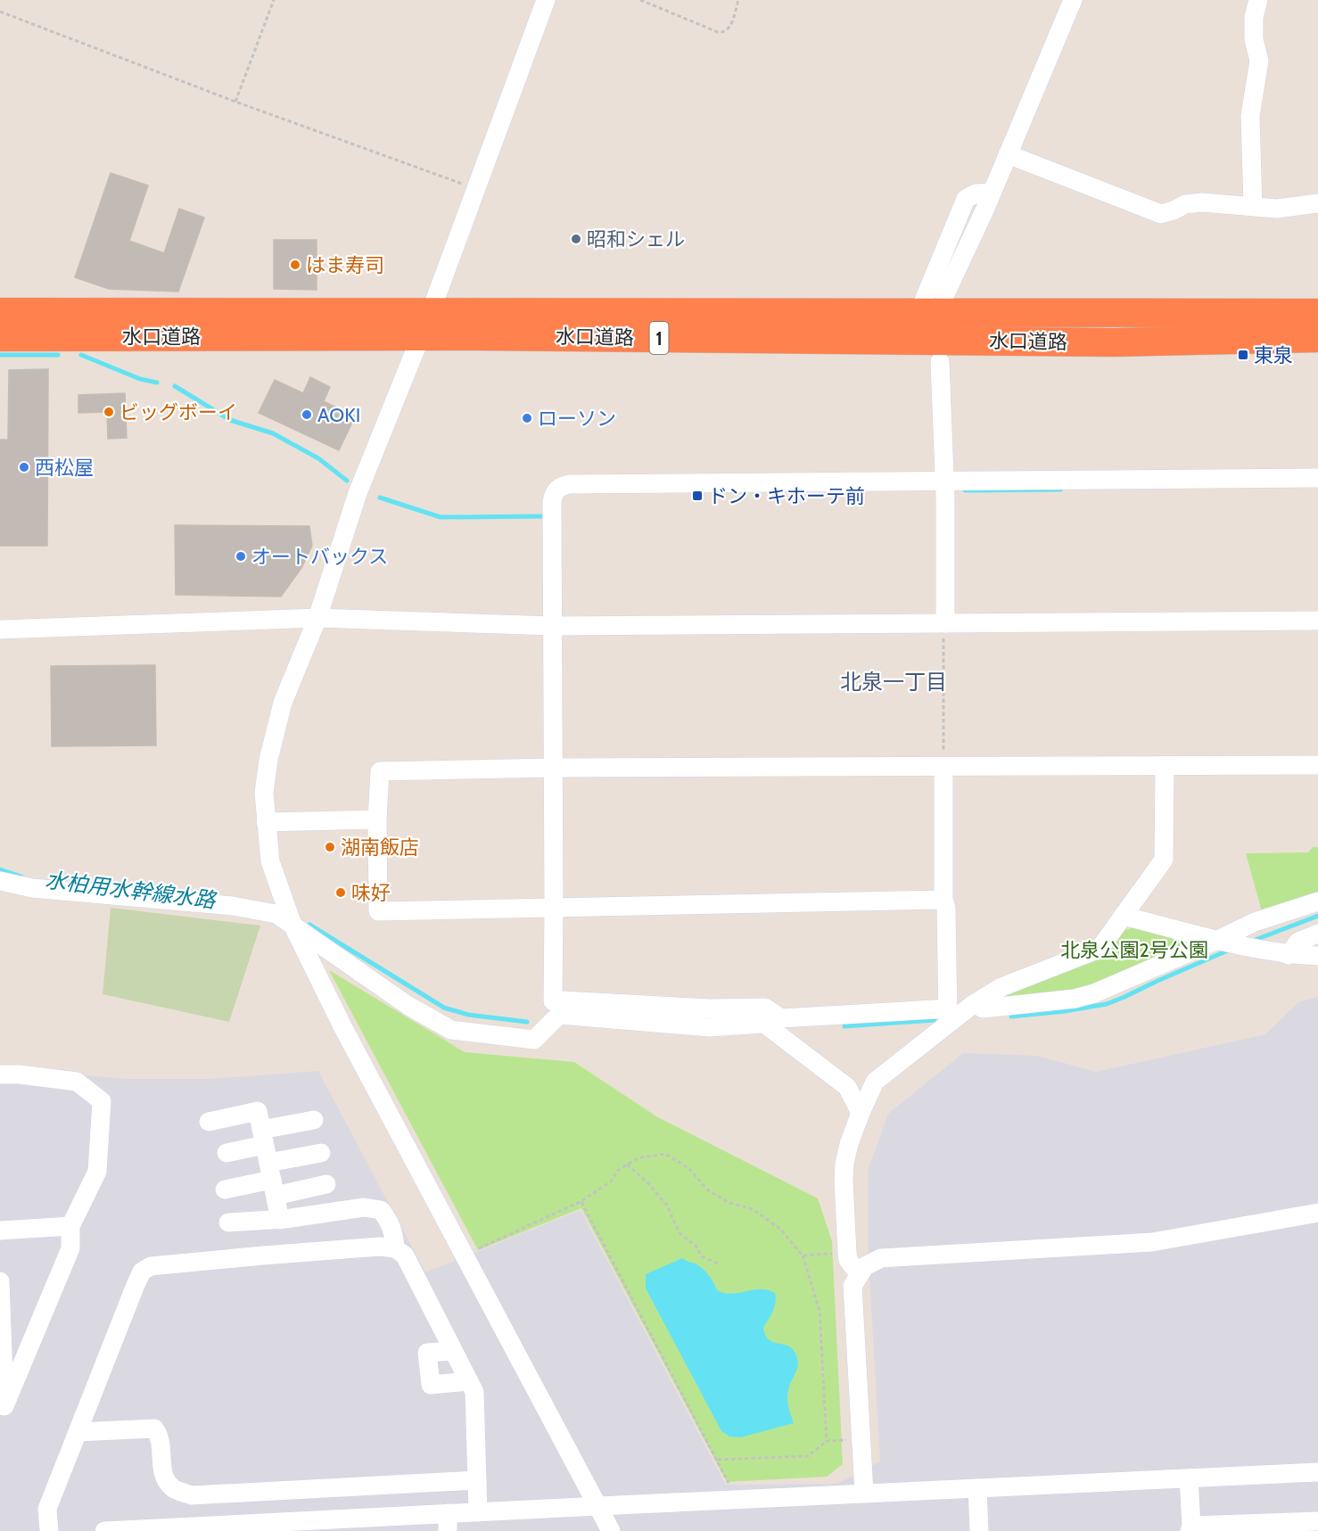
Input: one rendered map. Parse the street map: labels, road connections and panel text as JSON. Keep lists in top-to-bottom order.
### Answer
{
  "streets": {
    "highway": ["水口道路", "1"]
  },
  "districts": ["北泉一丁目"],
  "water": ["水柏用水幹線水路"],
  "parks": ["北泉公園2号公園"],
  "places": {
    "other": [
      "昭和シェル",
      "はま寿司",
      "ビッグボーイ",
      "AOKI",
      "ローソン",
      "西松屋",
      "オートバックス",
      "湖南飯店",
      "味好"
    ],
    "transit": ["東泉", "ドン・キホーテ前"]
  }
}
